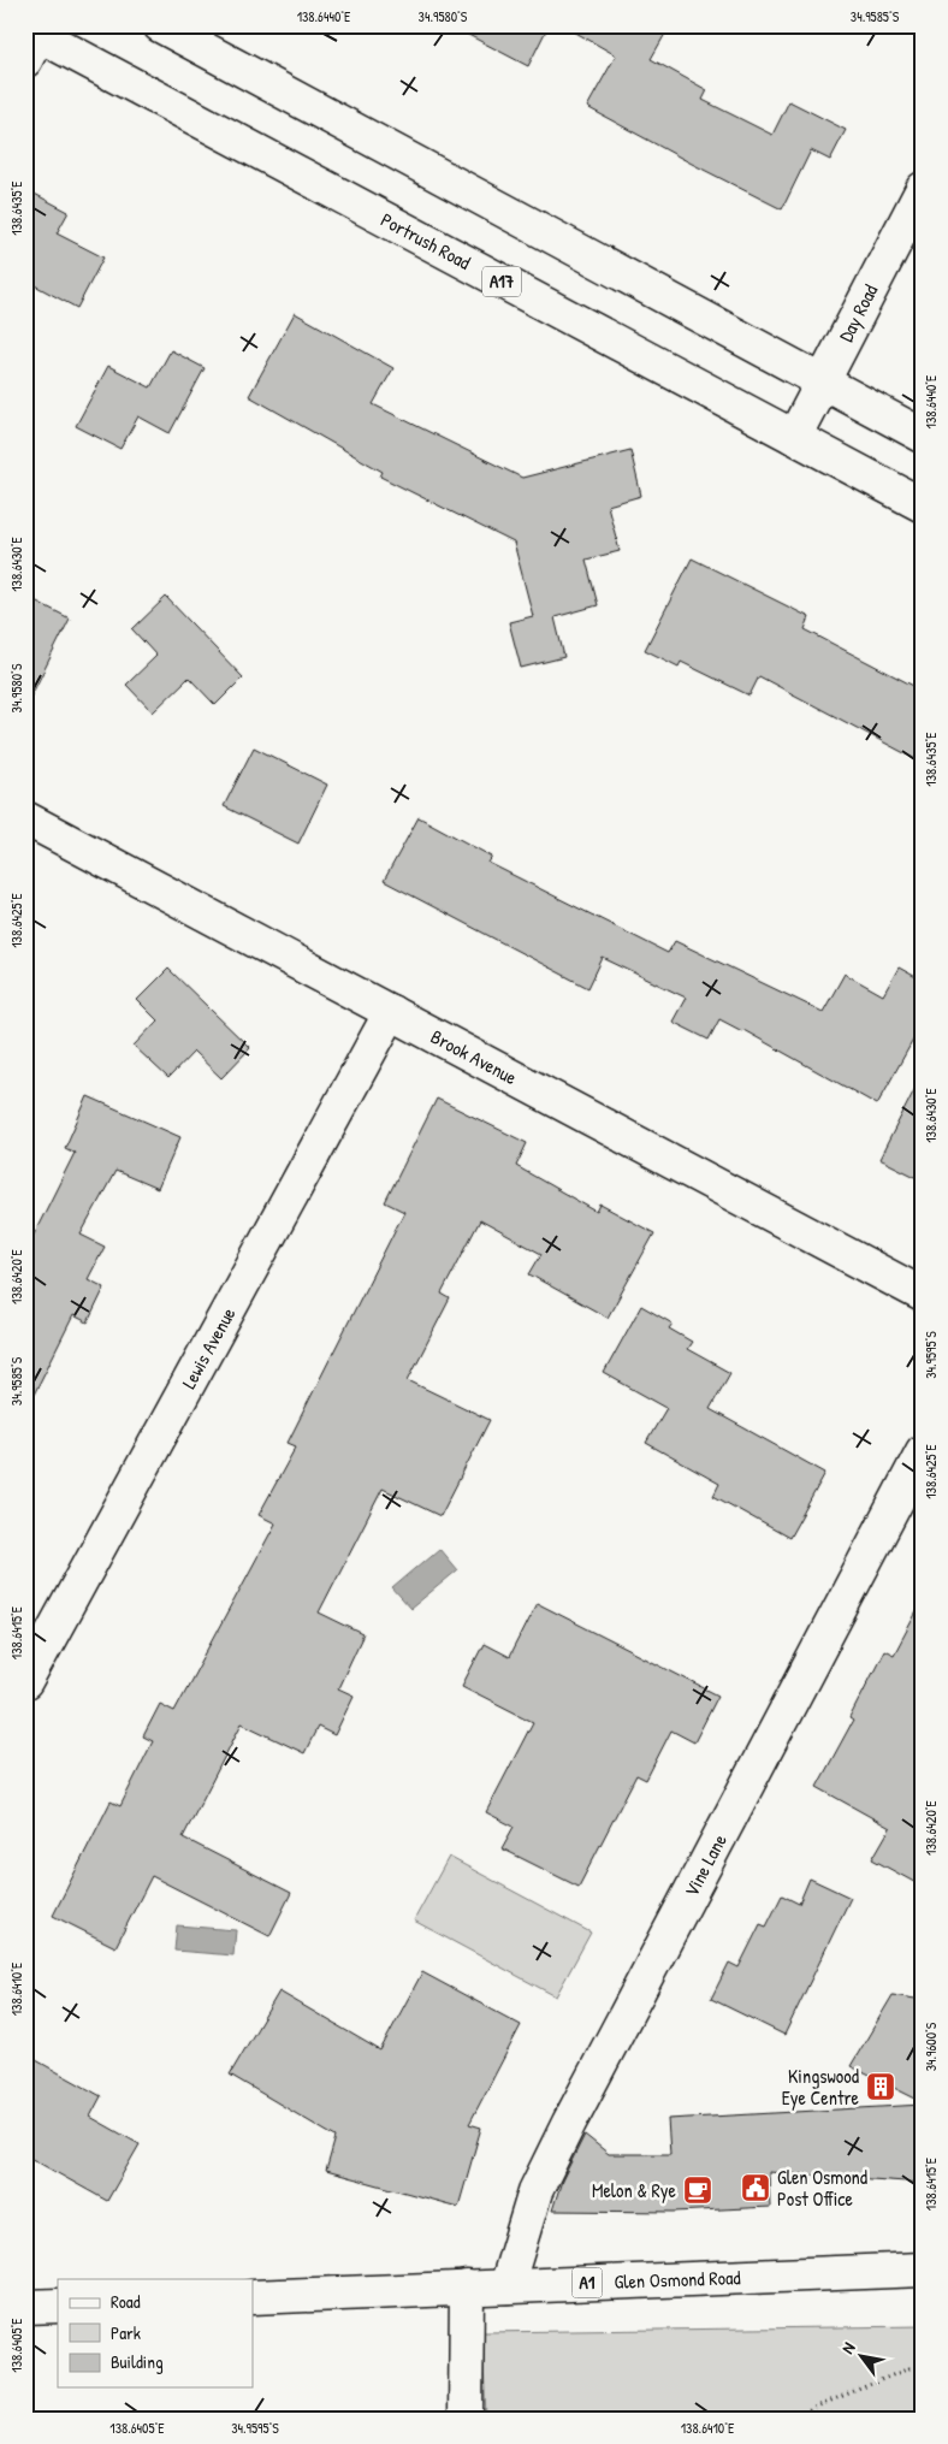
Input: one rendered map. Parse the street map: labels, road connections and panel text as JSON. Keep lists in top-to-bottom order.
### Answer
{
  "streets": {
    "main road": [
      "Portrush Road",
      "A17",
      "Day Road",
      "Brook Avenue",
      "Lewis Avenue",
      "Vine Lane",
      "Glen Osmond Road",
      "A1"
    ]
  },
  "crossings": [
    ["Portrush Road", "Day Road"],
    ["Brook Avenue", "Lewis Avenue"],
    ["Vine Lane", "Glen Osmond Road"]
  ],
  "places": {
    "building": ["Kingswood Eye Centre"],
    "public building": ["Glen Osmond Post Office"],
    "cafe": ["Melon & Rye"]
  },
  "legend": ["Road", "Park", "Building"],
  "north": "top left",
  "coordinates": [
    "138.6440°E",
    "34.9580°S",
    "34.9585°S",
    "138.6435°E",
    "138.6430°E",
    "138.6425°E",
    "138.6420°E",
    "34.9595°S",
    "138.6415°E",
    "138.6410°E",
    "34.9600°S",
    "138.6405°E"
  ]
}
